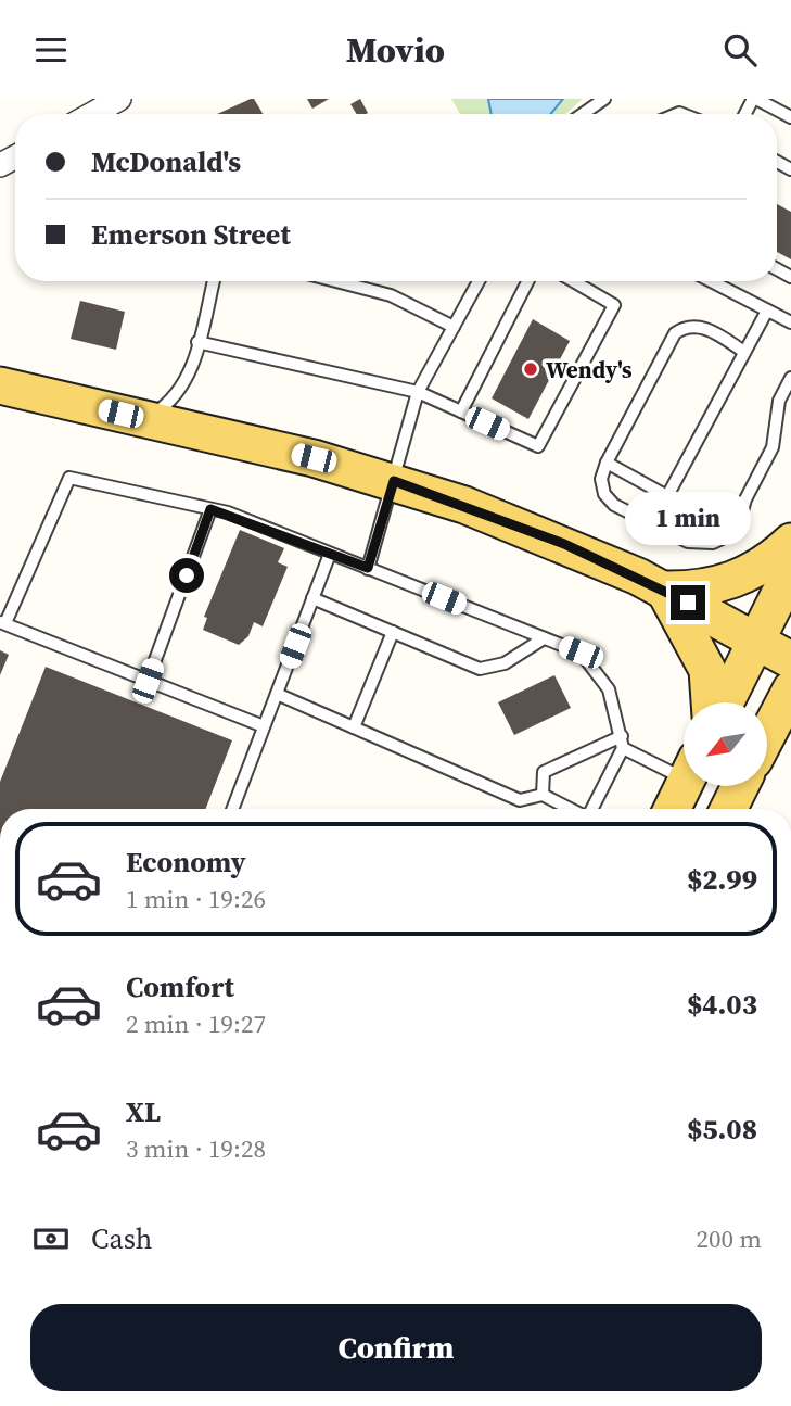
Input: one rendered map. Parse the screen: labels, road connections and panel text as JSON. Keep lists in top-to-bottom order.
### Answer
{
  "places": ["Wendy's"],
  "north": "bottom left",
  "page": {
    "header": "Movio",
    "banner": ["McDonald's", "Emerson Street"],
    "bubble": "1 min",
    "list": [
      {
        "name": "Economy",
        "note": "1 min · 19:26",
        "value": "$2.99"
      },
      {
        "name": "Comfort",
        "note": "2 min · 19:27",
        "value": "$4.03"
      },
      {
        "name": "XL",
        "note": "3 min · 19:28",
        "value": "$5.08"
      }
    ],
    "pay": ["Cash", "200 m"],
    "buttons": "Confirm"
  }
}
